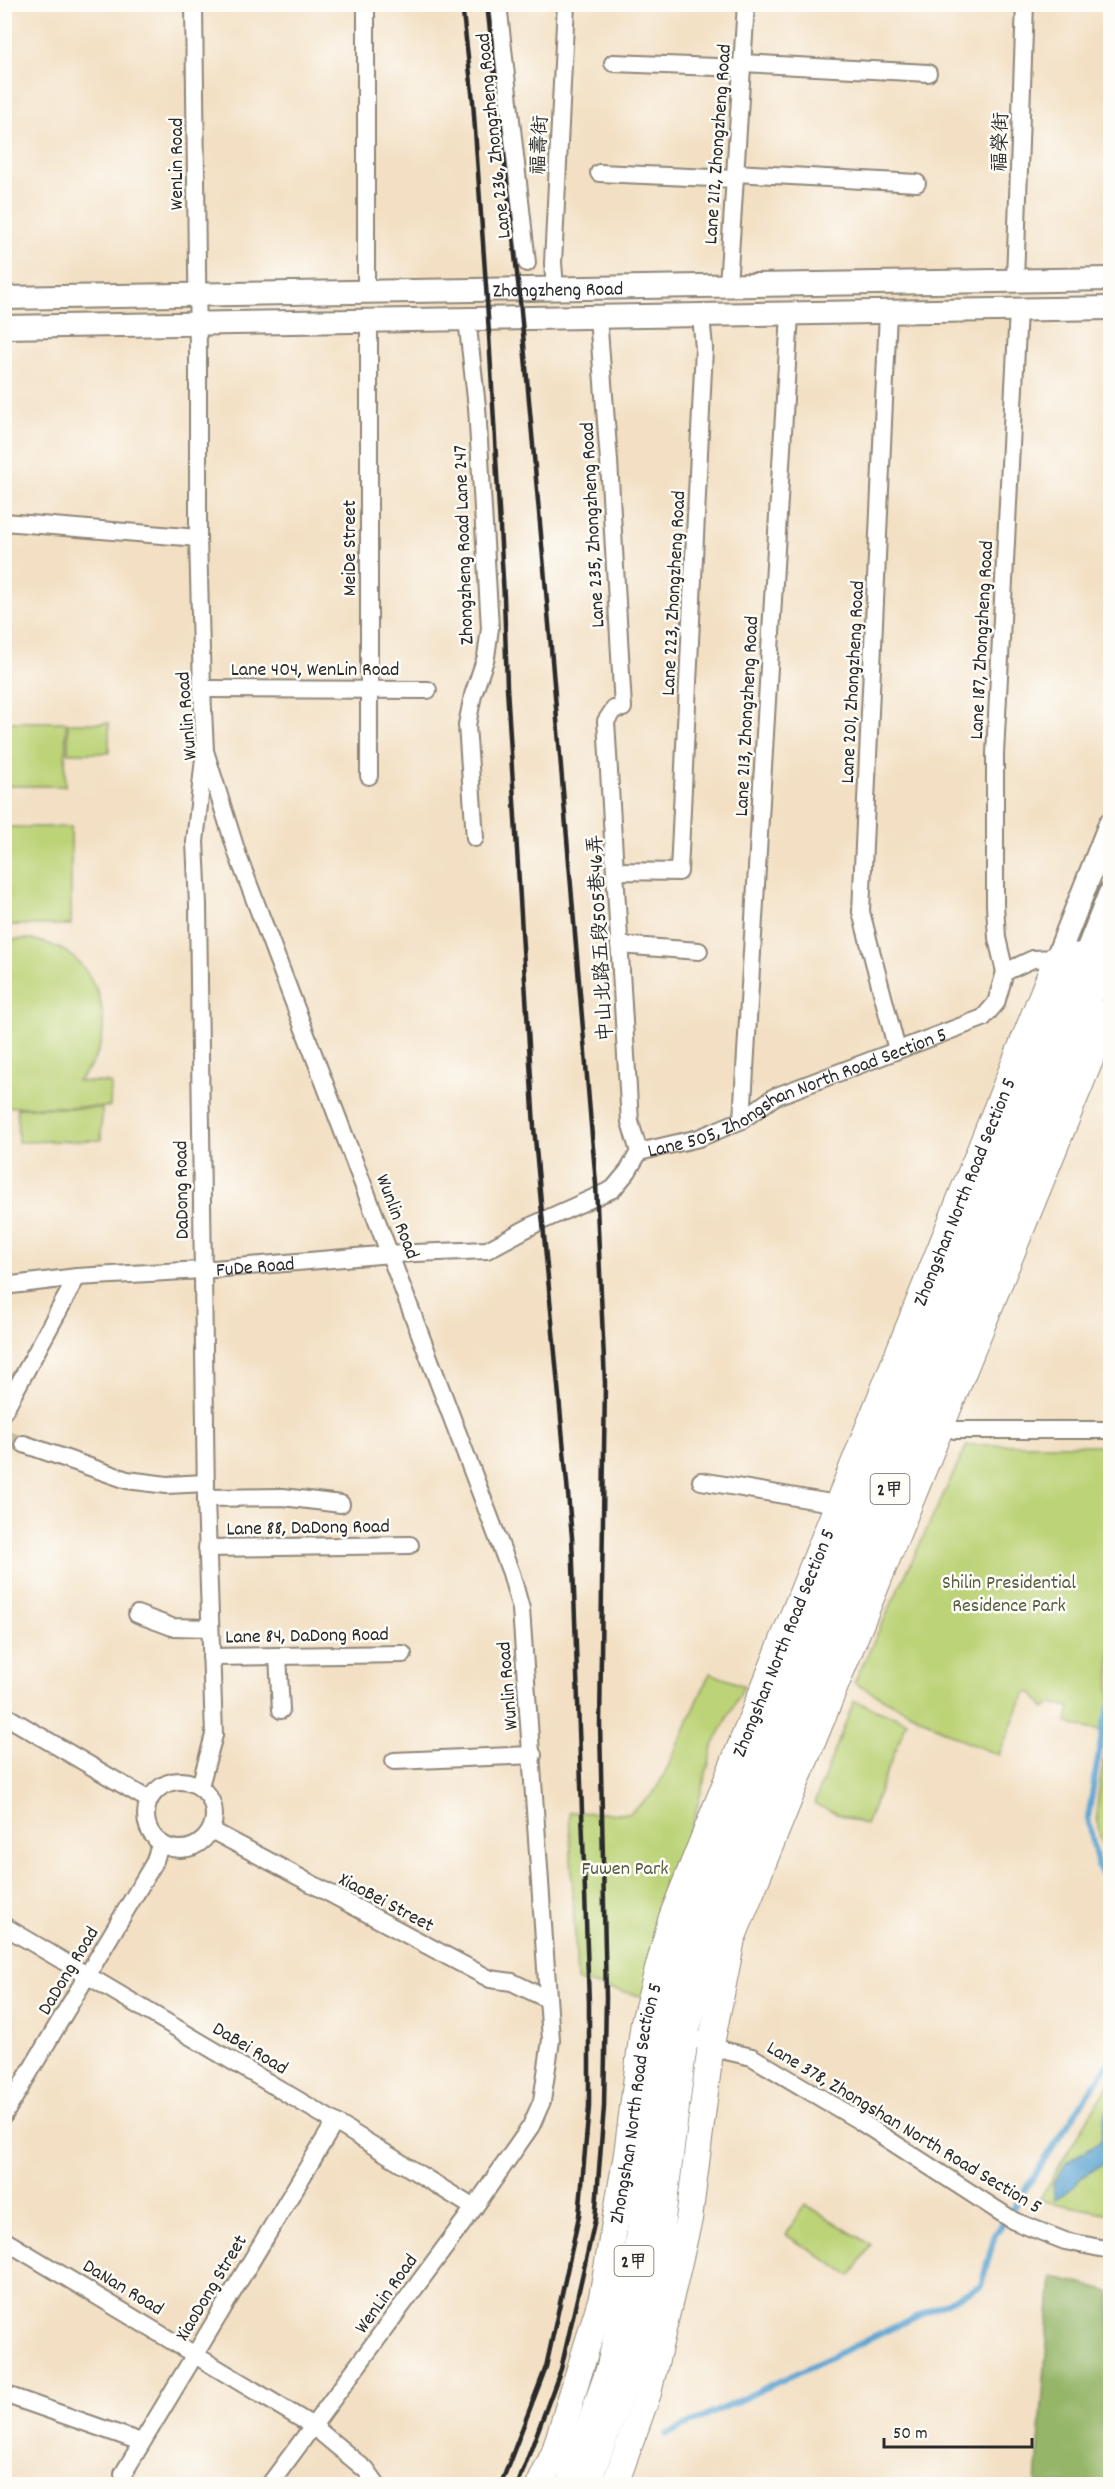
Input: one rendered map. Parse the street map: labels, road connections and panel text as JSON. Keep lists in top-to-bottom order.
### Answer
{
  "streets": {
    "main road": ["Zhongzheng Road", "Zhongshan North Road Section 5", "2甲"],
    "street": [
      "Lane 236, Zhongzheng Road",
      "福榮街",
      "Lane 212, Zhongzheng Road",
      "福壽街",
      "WenLin Road",
      "Lane 235, Zhongzheng Road",
      "Zhongzheng Road Lane 247",
      "MeiDe Street",
      "Lane 223, Zhongzheng Road",
      "Lane 187, Zhongzheng Road",
      "Lane 404, WenLin Road",
      "Lane 201, Zhongzheng Road",
      "Wunlin Road",
      "Lane 213, Zhongzheng Road",
      "中山北路五段505巷46弄",
      "Lane 505, Zhongshan North Road Section 5",
      "DaDong Road",
      "FuDe Road",
      "Lane 88, DaDong Road",
      "Lane 84, DaDong Road",
      "XiaoBei Street",
      "DaBei Road",
      "Lane 378, Zhongshan North Road Section 5",
      "DaNan Road",
      "XiaoDong Street"
    ]
  },
  "crossings": [
    ["福榮街", "Zhongzheng Road"],
    ["Lane 212, Zhongzheng Road", "Zhongzheng Road"],
    ["福壽街", "Zhongzheng Road"],
    ["WenLin Road", "Zhongzheng Road"],
    ["WenLin Road", "Wunlin Road"],
    ["WenLin Road", "XiaoBei Street"],
    ["WenLin Road", "DaBei Road"],
    ["WenLin Road", "DaNan Road"],
    ["Zhongzheng Road", "Lane 235, Zhongzheng Road"],
    ["Zhongzheng Road", "Zhongzheng Road Lane 247"],
    ["Zhongzheng Road", "MeiDe Street"],
    ["Zhongzheng Road", "Lane 223, Zhongzheng Road"],
    ["Zhongzheng Road", "Lane 187, Zhongzheng Road"],
    ["Zhongzheng Road", "Lane 201, Zhongzheng Road"],
    ["Zhongzheng Road", "Wunlin Road"],
    ["Zhongzheng Road", "Lane 213, Zhongzheng Road"],
    ["Lane 235, Zhongzheng Road", "中山北路五段505巷46弄"],
    ["MeiDe Street", "Lane 404, WenLin Road"],
    ["Lane 223, Zhongzheng Road", "中山北路五段505巷46弄"],
    ["Lane 187, Zhongzheng Road", "Lane 505, Zhongshan North Road Section 5"],
    ["Lane 404, WenLin Road", "Wunlin Road"],
    ["Lane 201, Zhongzheng Road", "Lane 505, Zhongshan North Road Section 5"],
    ["Wunlin Road", "DaDong Road"],
    ["Wunlin Road", "FuDe Road"],
    ["Wunlin Road", "XiaoBei Street"],
    ["Lane 213, Zhongzheng Road", "Lane 505, Zhongshan North Road Section 5"],
    ["中山北路五段505巷46弄", "Lane 505, Zhongshan North Road Section 5"],
    ["Lane 505, Zhongshan North Road Section 5", "FuDe Road"],
    ["DaDong Road", "FuDe Road"],
    ["DaDong Road", "Lane 88, DaDong Road"],
    ["DaDong Road", "Lane 84, DaDong Road"],
    ["DaDong Road", "XiaoBei Street"],
    ["DaDong Road", "DaBei Road"],
    ["Zhongshan North Road Section 5", "2甲"],
    ["Zhongshan North Road Section 5", "Lane 378, Zhongshan North Road Section 5"],
    ["DaBei Road", "XiaoDong Street"],
    ["DaNan Road", "XiaoDong Street"]
  ],
  "parks": ["Shilin Presidential Residence Park", "Fuwen Park"],
  "scale_bar": "50 m"
}
